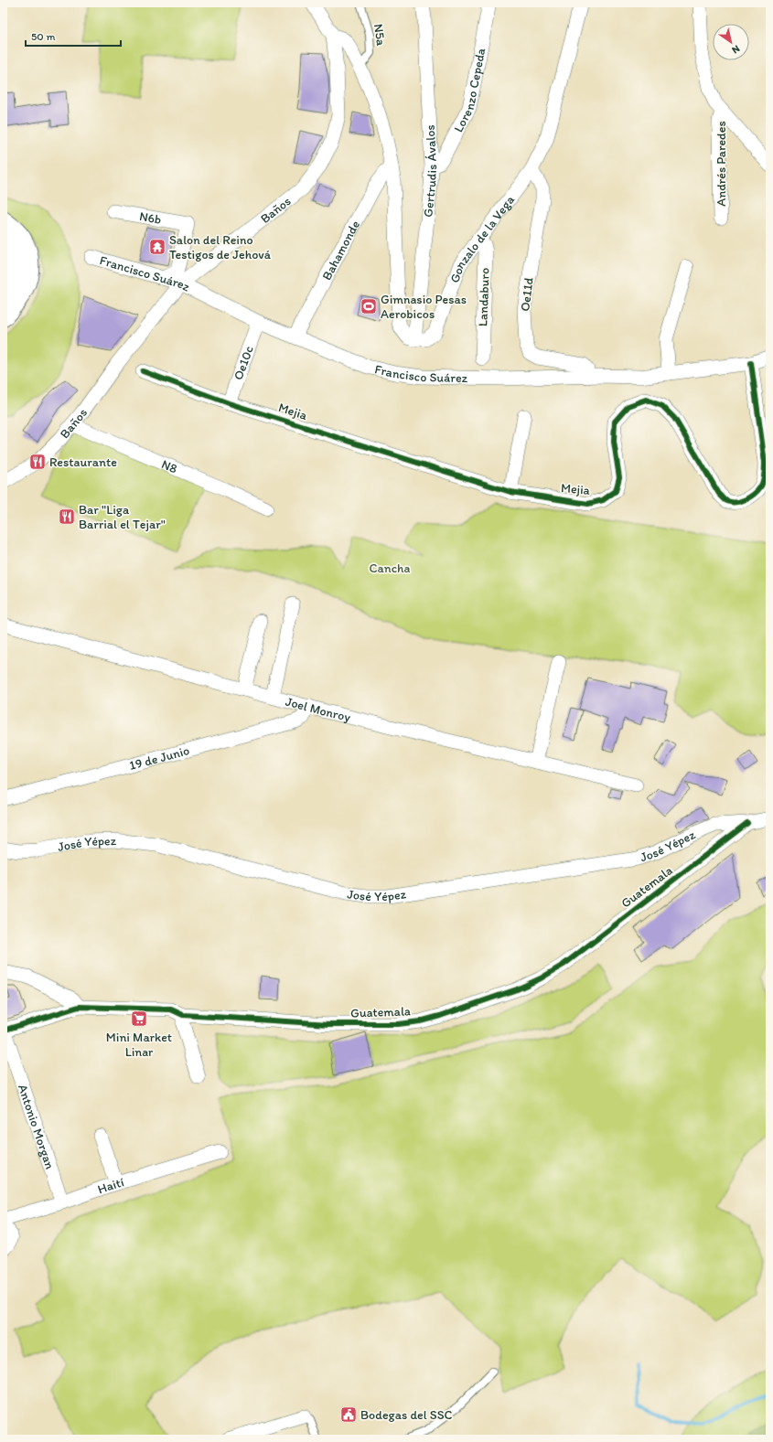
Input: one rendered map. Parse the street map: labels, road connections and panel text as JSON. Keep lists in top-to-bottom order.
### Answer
{
  "streets": {
    "street": [
      "Lorenzo Cepeda",
      "Andrés Paredes",
      "Gertrudis Ávalos",
      "Baños",
      "N6b",
      "Gonzalo de la Vega",
      "Bahamonde",
      "Francisco Suárez",
      "Oe11d",
      "Landaburo",
      "Oe10c",
      "Mejia",
      "N8",
      "Joel Monroy",
      "19 de Junio",
      "José Yépez",
      "Guatemala",
      "Antonio Morgan",
      "Haití"
    ],
    "lane": ["N5a"]
  },
  "crossings": [
    ["Lorenzo Cepeda", "Gertrudis Ávalos"],
    ["Gertrudis Ávalos", "Gonzalo de la Vega"],
    ["Baños", "Francisco Suárez"],
    ["Baños", "N8"],
    ["N6b", "Francisco Suárez"],
    ["Gonzalo de la Vega", "Oe11d"],
    ["Gonzalo de la Vega", "Landaburo"],
    ["Bahamonde", "Francisco Suárez"],
    ["Francisco Suárez", "Oe11d"],
    ["Francisco Suárez", "Oe10c"],
    ["Francisco Suárez", "Mejia"],
    ["Oe10c", "Mejia"],
    ["Joel Monroy", "19 de Junio"],
    ["José Yépez", "Guatemala"],
    ["Guatemala", "Antonio Morgan"],
    ["Antonio Morgan", "Haití"]
  ],
  "parks": ["Cancha"],
  "places": {
    "temple": ["Salon del Reino Testigos de Jehová"],
    "sports": ["Gimnasio Pesas Aerobicos"],
    "restaurant": ["Restaurante", "Bar \"Liga Barrial el Tejar\""],
    "supermarket": ["Mini Market Linar"],
    "public building": ["Bodegas del SSC"]
  },
  "scale_bar": "50 m",
  "north": "bottom right"
}
